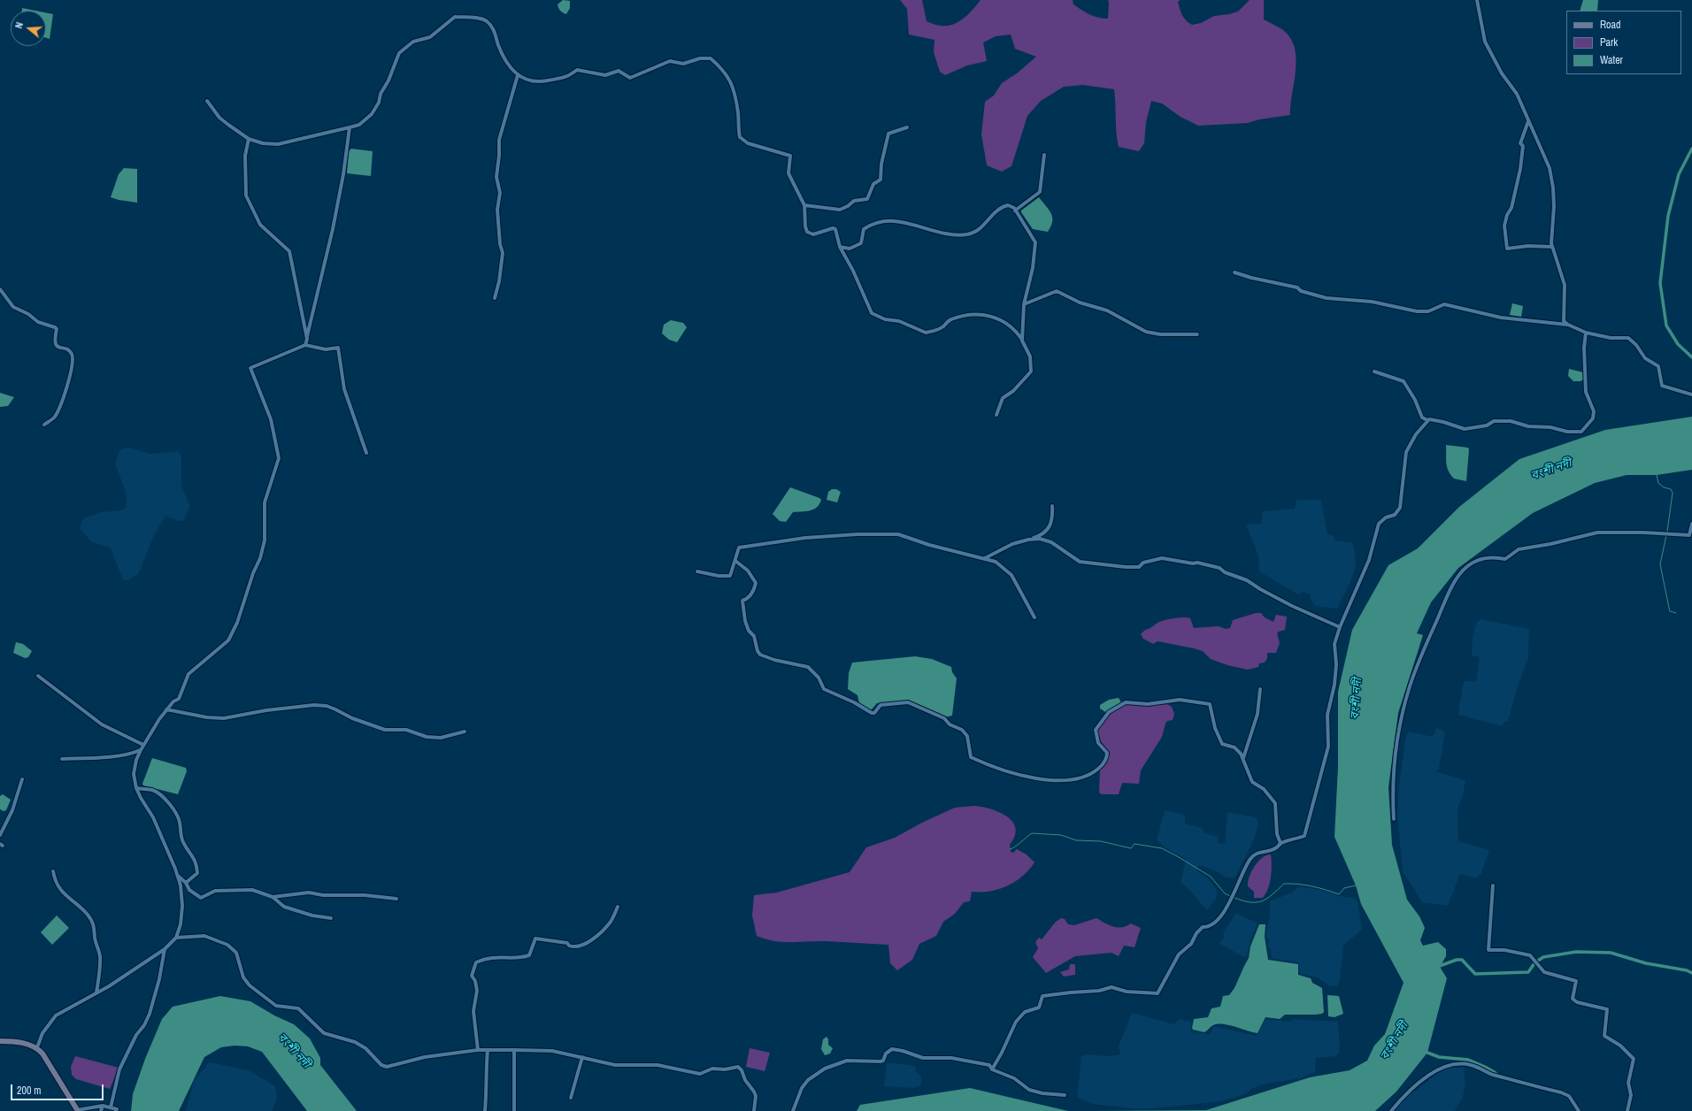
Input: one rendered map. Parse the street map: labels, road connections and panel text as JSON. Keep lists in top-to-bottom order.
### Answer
{
  "water": ["বংশী নদী"],
  "legend": ["Road", "Park", "Water"],
  "scale_bar": "200 m",
  "north": "left"
}
